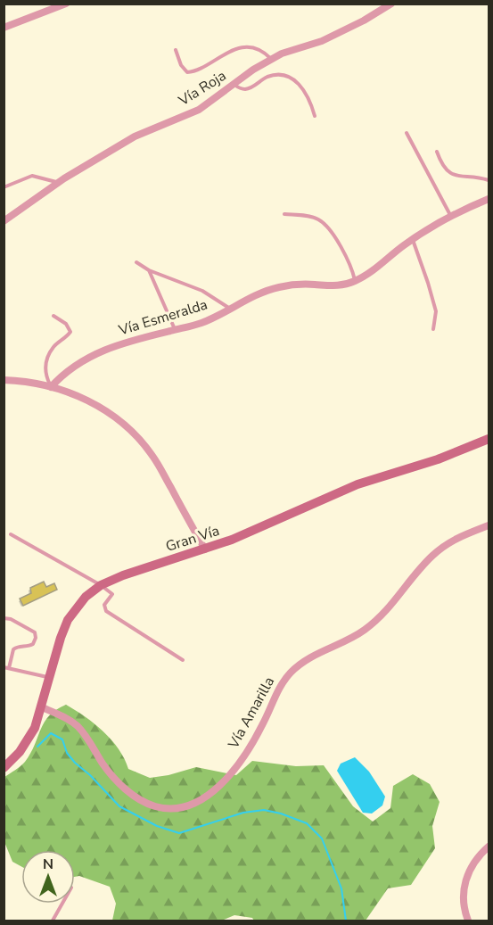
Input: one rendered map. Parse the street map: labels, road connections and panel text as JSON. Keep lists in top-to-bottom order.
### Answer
{
  "streets": {
    "main road": ["Gran Vía"],
    "street": ["Vía Roja", "Vía Esmeralda", "Vía Amarilla"]
  },
  "crossings": [
    ["Gran Vía", "Vía Amarilla"]
  ],
  "north": "top"
}
